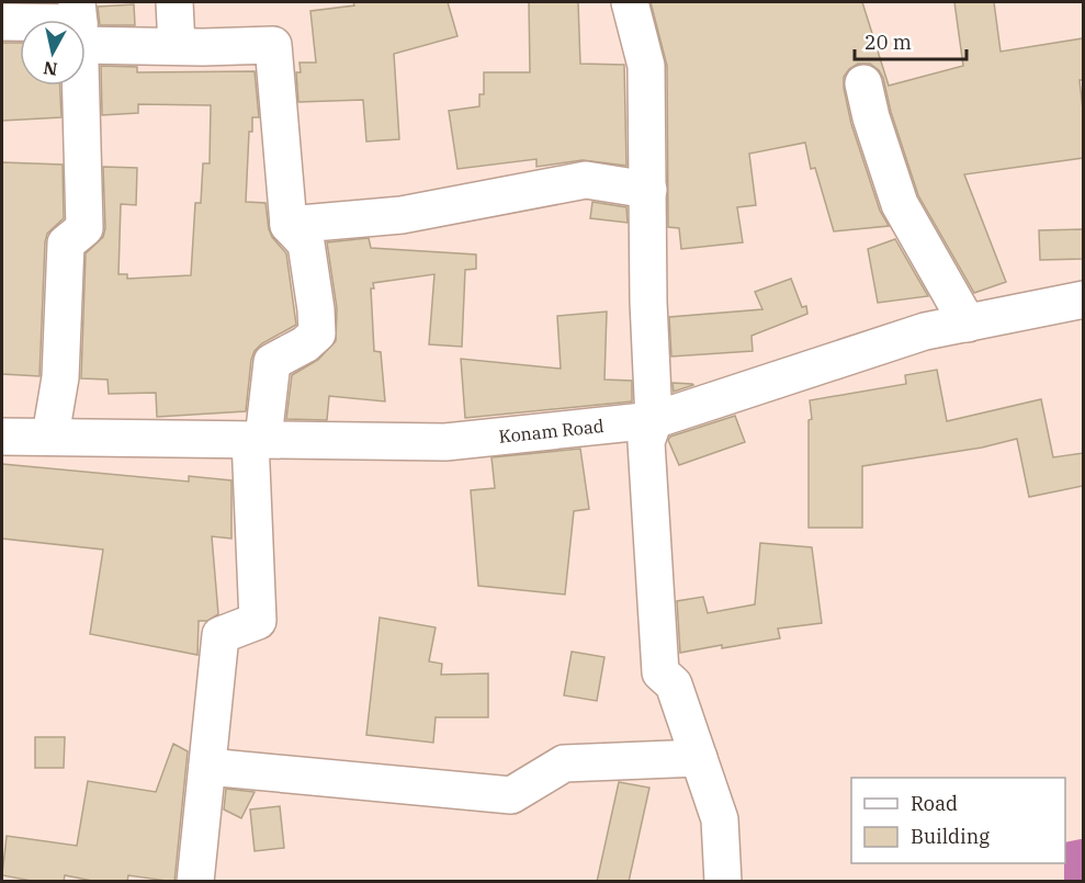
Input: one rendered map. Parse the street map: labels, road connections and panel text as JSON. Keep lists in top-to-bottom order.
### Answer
{
  "streets": {
    "street": ["Konam Road"]
  },
  "legend": ["Road", "Building"],
  "scale_bar": "20 m",
  "north": "bottom"
}
